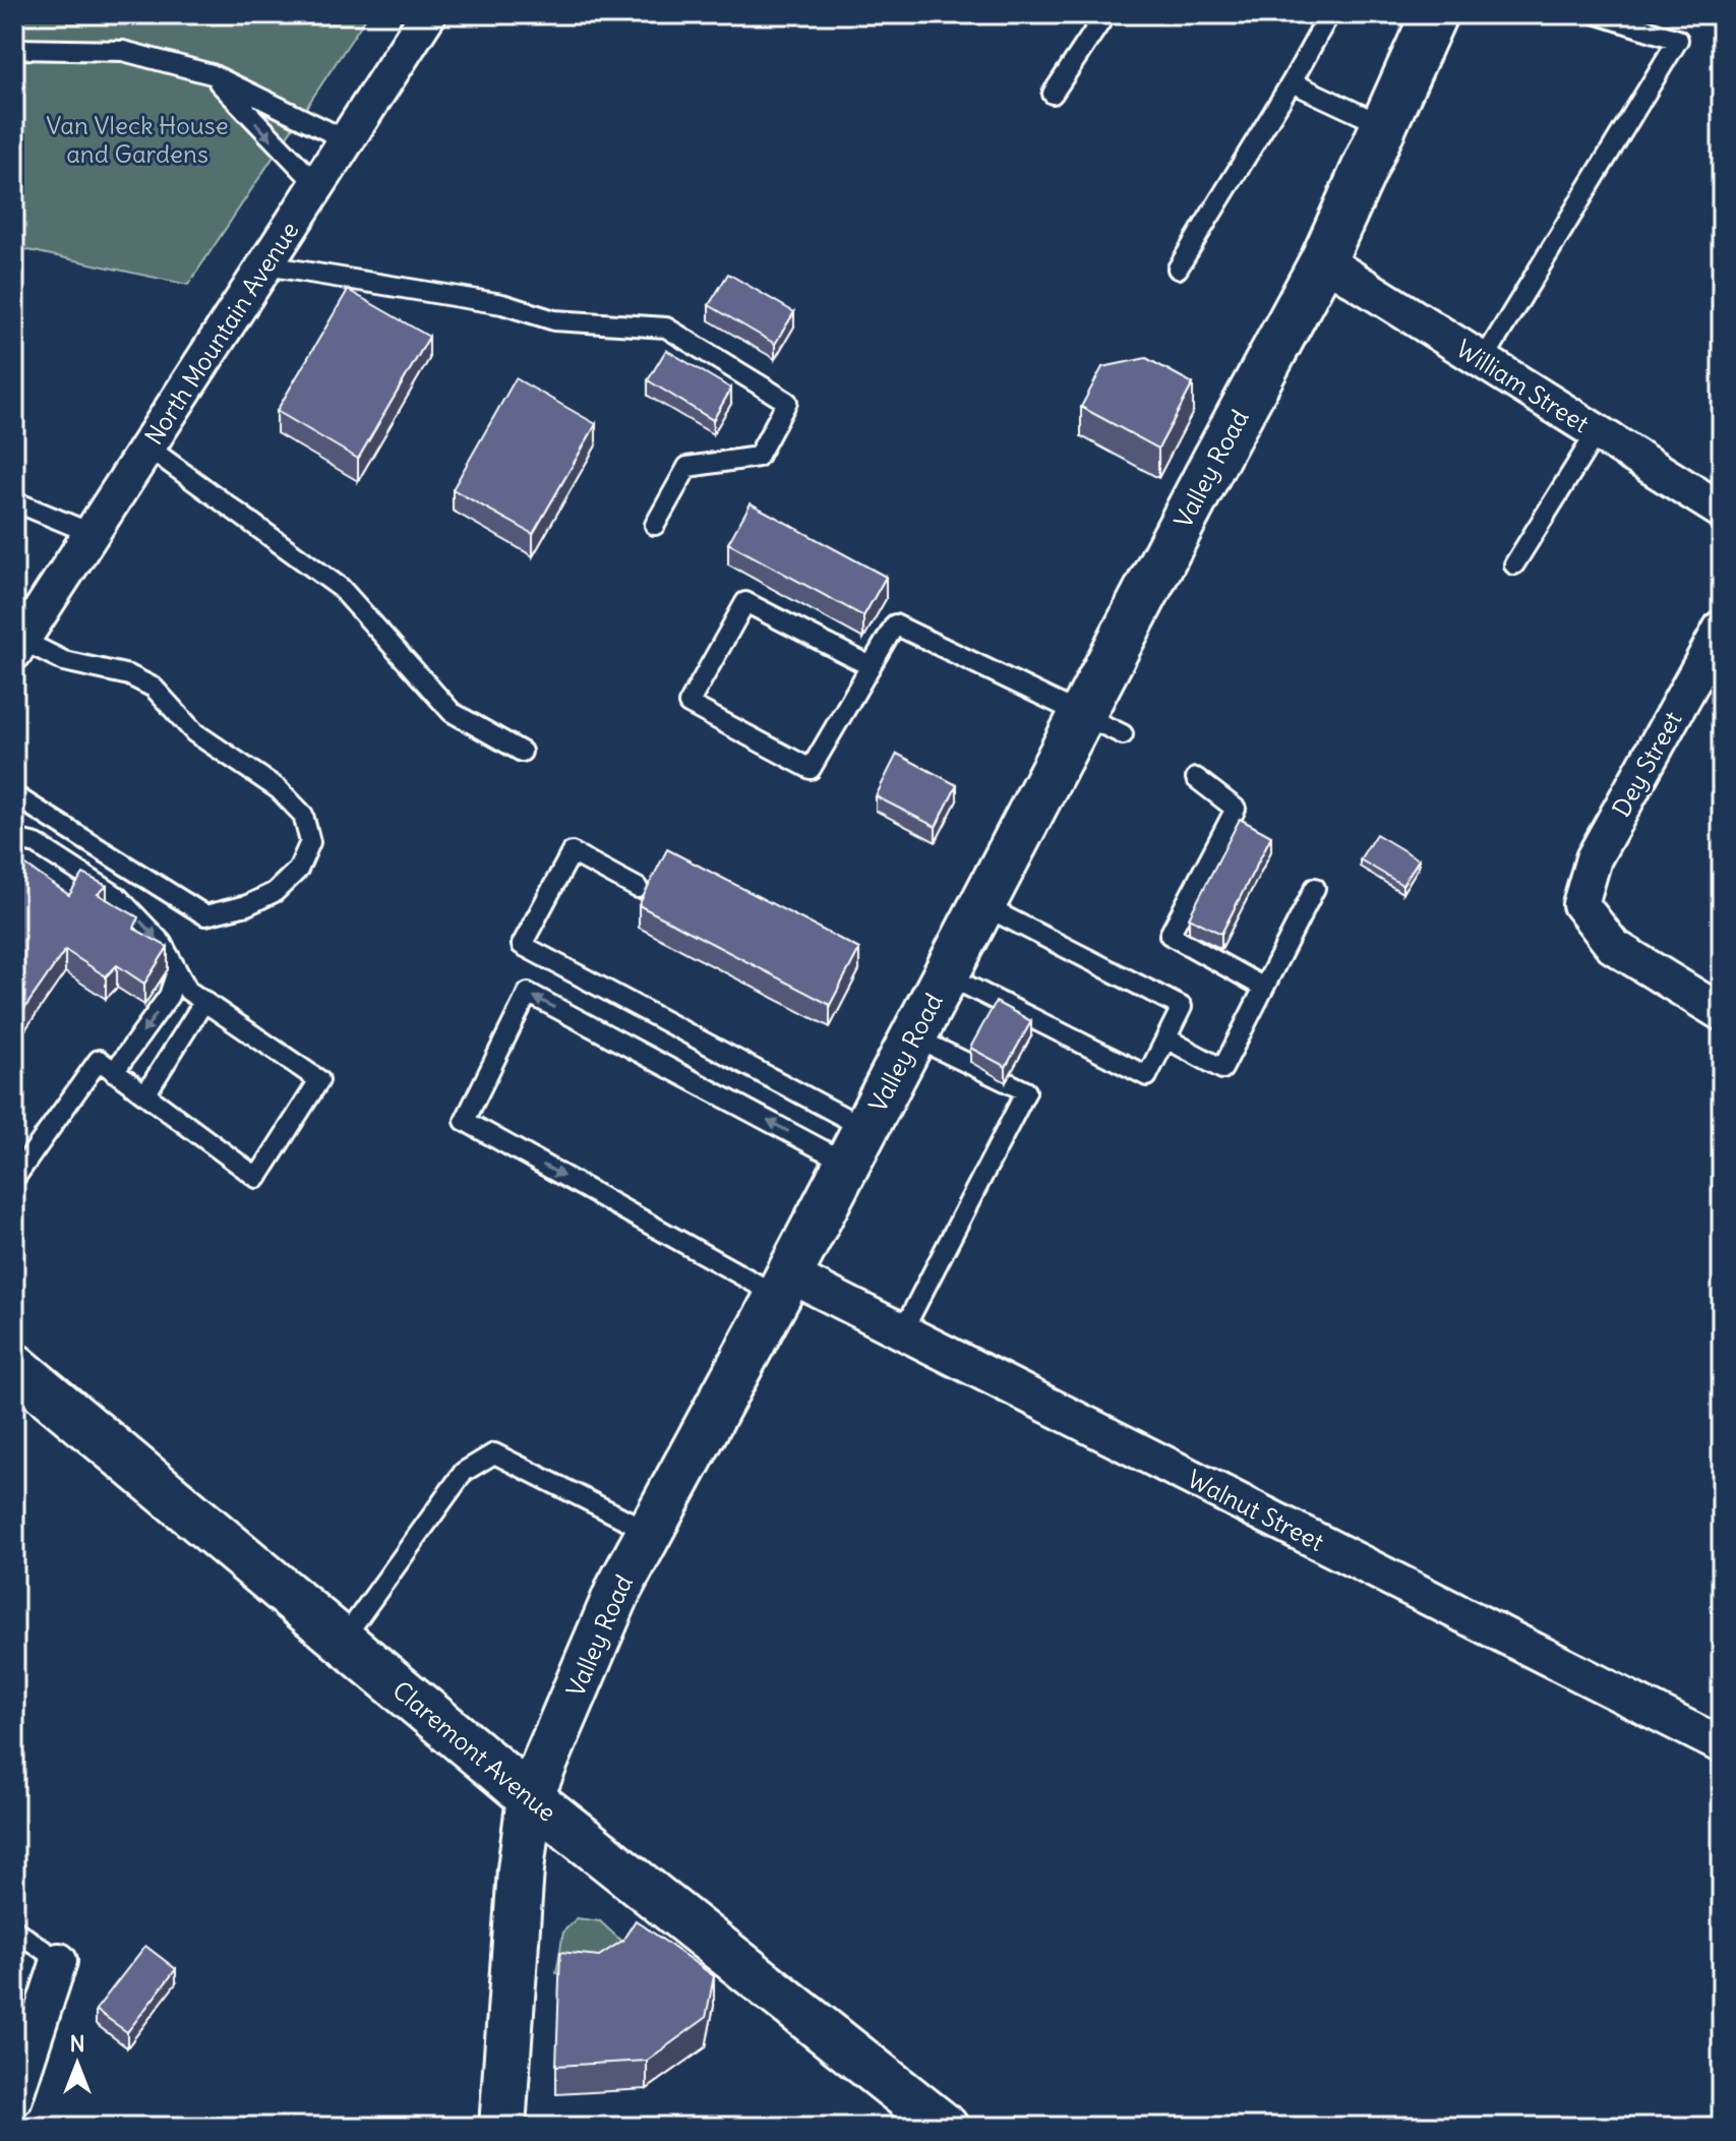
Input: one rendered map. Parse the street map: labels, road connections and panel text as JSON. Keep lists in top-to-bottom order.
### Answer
{
  "streets": {
    "main road": ["Valley Road", "Claremont Avenue"],
    "street": [
      "North Mountain Avenue",
      "William Street",
      "Dey Street",
      "Walnut Street"
    ]
  },
  "crossings": [
    ["William Street", "Valley Road"],
    ["Valley Road", "Walnut Street"],
    ["Valley Road", "Claremont Avenue"]
  ],
  "parks": ["Van Vleck House and Gardens"],
  "north": "top"
}
